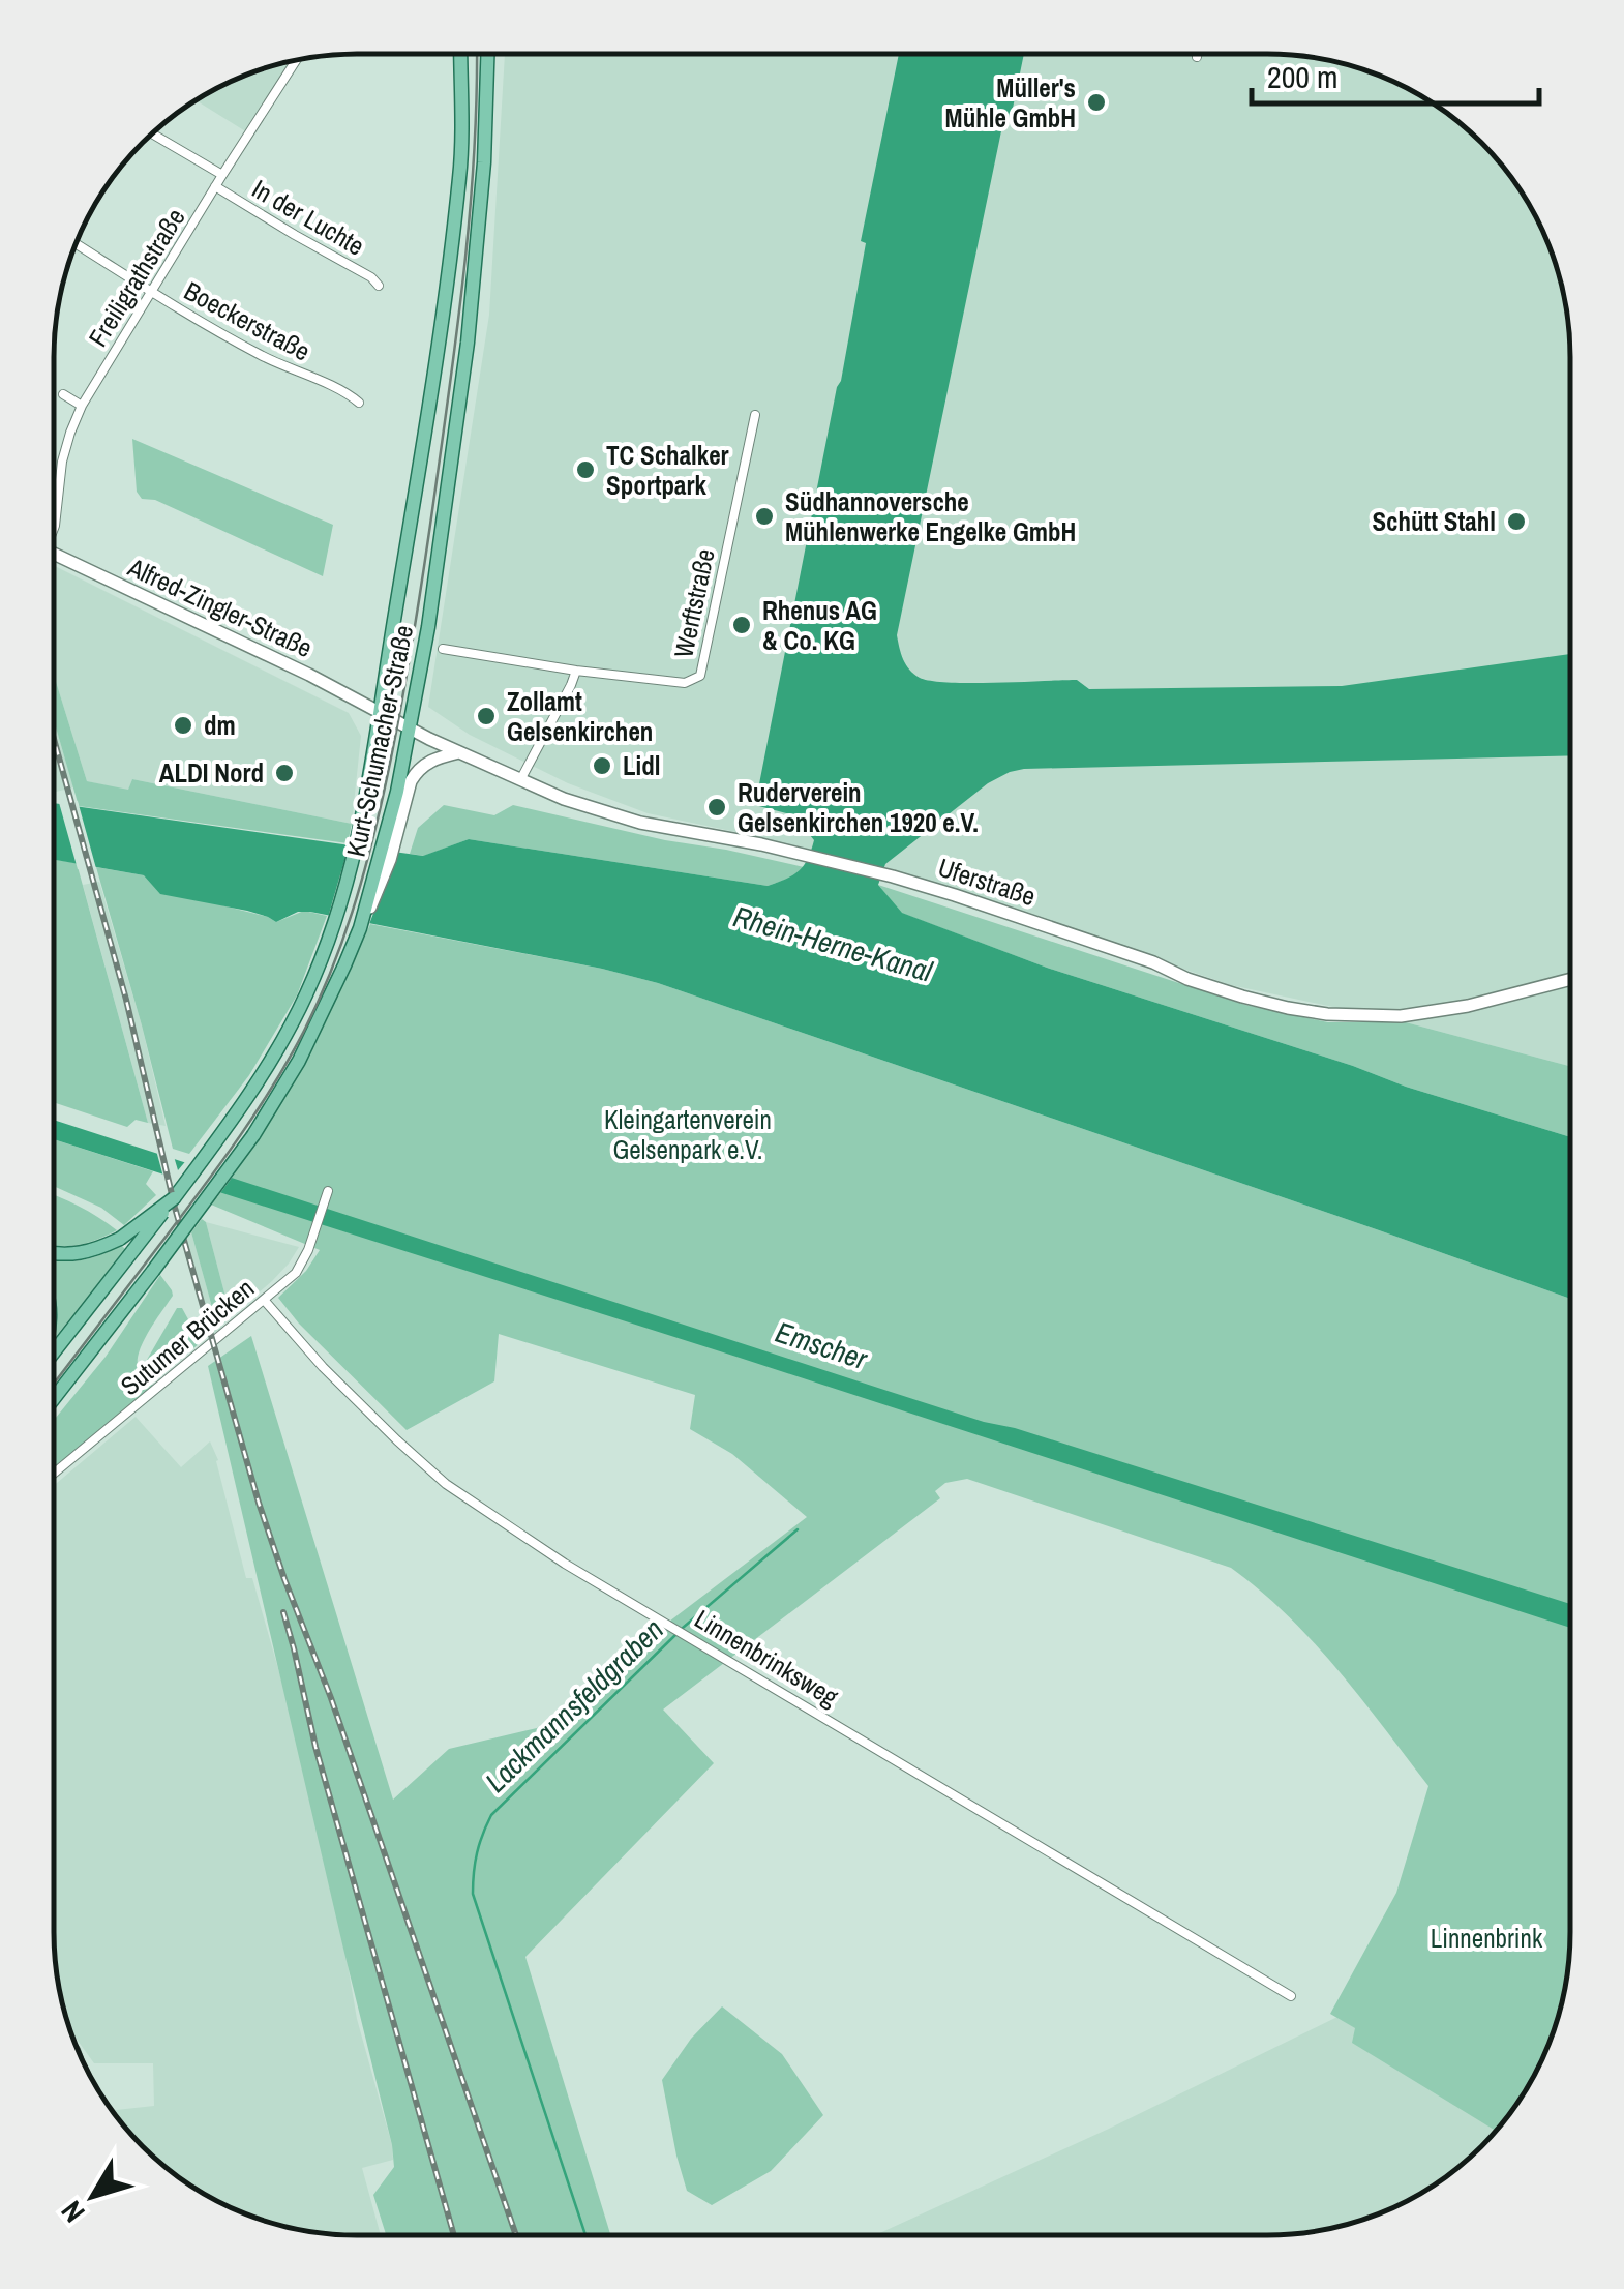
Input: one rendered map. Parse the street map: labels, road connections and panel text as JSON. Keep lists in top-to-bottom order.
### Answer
{
  "streets": {
    "main road": ["Alfred-Zingler-Straße", "Kurt-Schumacher-Straße", "Uferstraße"],
    "street": [
      "In der Luchte",
      "Freiligrathstraße",
      "Boeckerstraße",
      "Werftstraße",
      "Sutumer Brücken",
      "Linnenbrinksweg"
    ]
  },
  "crossings": [
    ["In der Luchte", "Freiligrathstraße"],
    ["Freiligrathstraße", "Boeckerstraße"],
    ["Alfred-Zingler-Straße", "Kurt-Schumacher-Straße"],
    ["Alfred-Zingler-Straße", "Uferstraße"],
    ["Kurt-Schumacher-Straße", "Uferstraße"],
    ["Sutumer Brücken", "Linnenbrinksweg"]
  ],
  "water": ["Rhein-Herne-Kanal", "Emscher", "Lackmannsfeldgraben"],
  "parks": ["Kleingartenverein Gelsenpark e.V.", "Linnenbrink"],
  "places": [
    "Müller's Mühle GmbH",
    "TC Schalker Sportpark",
    "Südhannoversche Mühlenwerke Engelke GmbH",
    "Schütt Stahl",
    "Rhenus AG & Co. KG",
    "Zollamt Gelsenkirchen",
    "dm",
    "Lidl",
    "ALDI Nord",
    "Ruderverein Gelsenkirchen 1920 e.V."
  ],
  "scale_bar": "200 m",
  "north": "bottom left"
}
